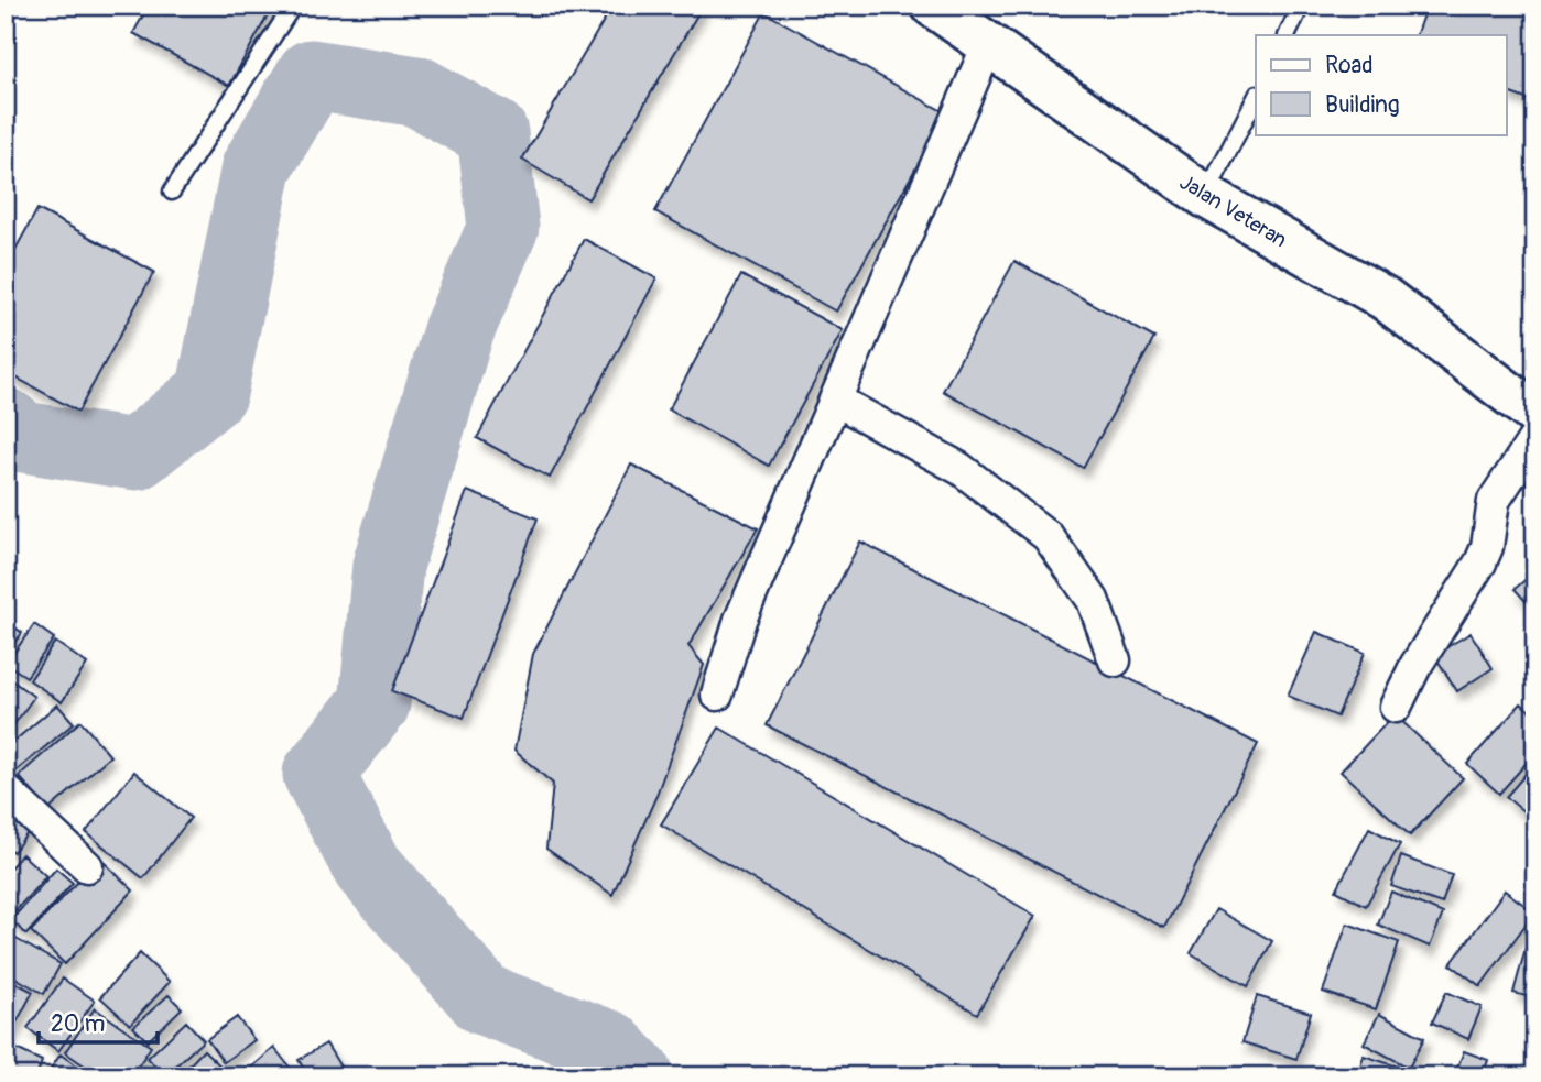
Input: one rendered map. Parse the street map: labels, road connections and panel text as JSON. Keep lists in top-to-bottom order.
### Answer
{
  "streets": {
    "main road": ["Jalan Veteran"]
  },
  "legend": ["Road", "Building"],
  "scale_bar": "20 m"
}
